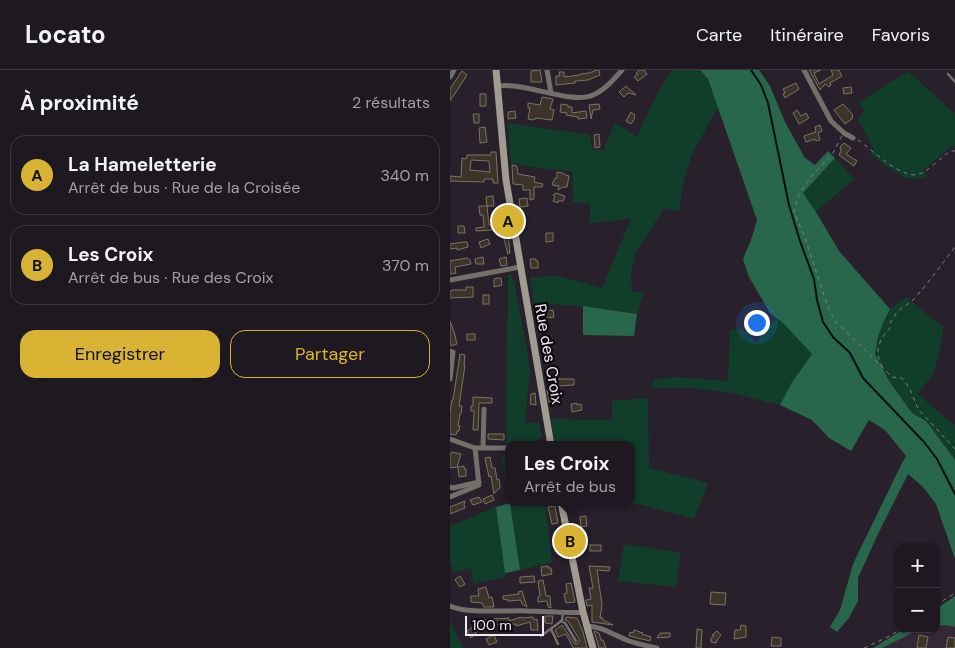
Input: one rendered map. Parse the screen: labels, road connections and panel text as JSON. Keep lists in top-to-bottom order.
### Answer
{
  "streets": {
    "main road": ["Rue des Croix"]
  },
  "scale_bar": "100 m",
  "page": {
    "header": "Locato",
    "nav": ["Carte", "Itinéraire", "Favoris"],
    "heading": ["À proximité", "2 résultats"],
    "list": [
      {
        "mark": "A",
        "name": "La Hameletterie",
        "note": "Arrêt de bus · Rue de la Croisée",
        "value": "340 m"
      },
      {
        "mark": "B",
        "name": "Les Croix",
        "note": "Arrêt de bus · Rue des Croix",
        "value": "370 m"
      }
    ],
    "pins": ["A", "B"],
    "buttons": ["Enregistrer", "Partager"],
    "popup": ["Les Croix", "Arrêt de bus"],
    "map_buttons": ["+", "−"],
    "scale": "100 m"
  }
}
